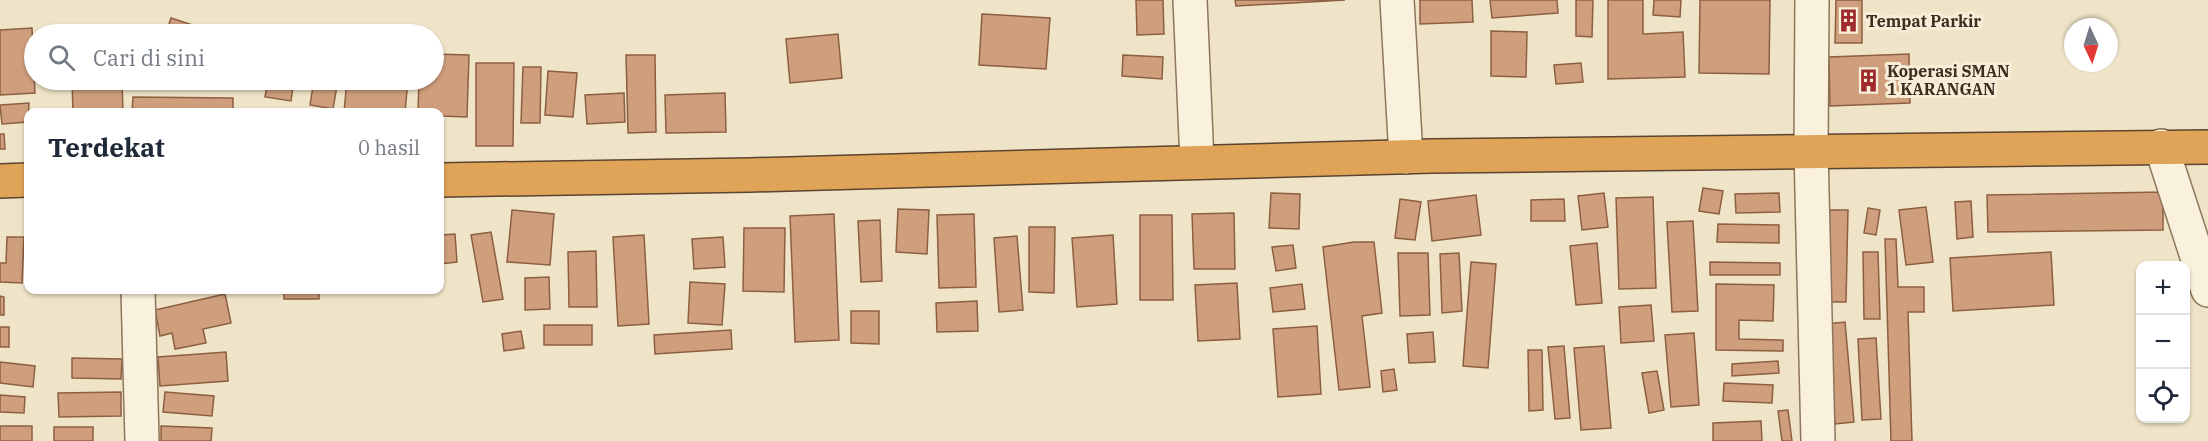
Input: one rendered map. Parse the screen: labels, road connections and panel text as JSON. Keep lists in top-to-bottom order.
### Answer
{
  "places": {
    "building": ["Tempat Parkir", "Koperasi SMAN 1 KARANGAN"]
  },
  "north": "bottom",
  "page": {
    "search": "Cari di sini",
    "heading": ["Terdekat", "0 hasil"],
    "map_buttons": ["+", "−"]
  }
}
